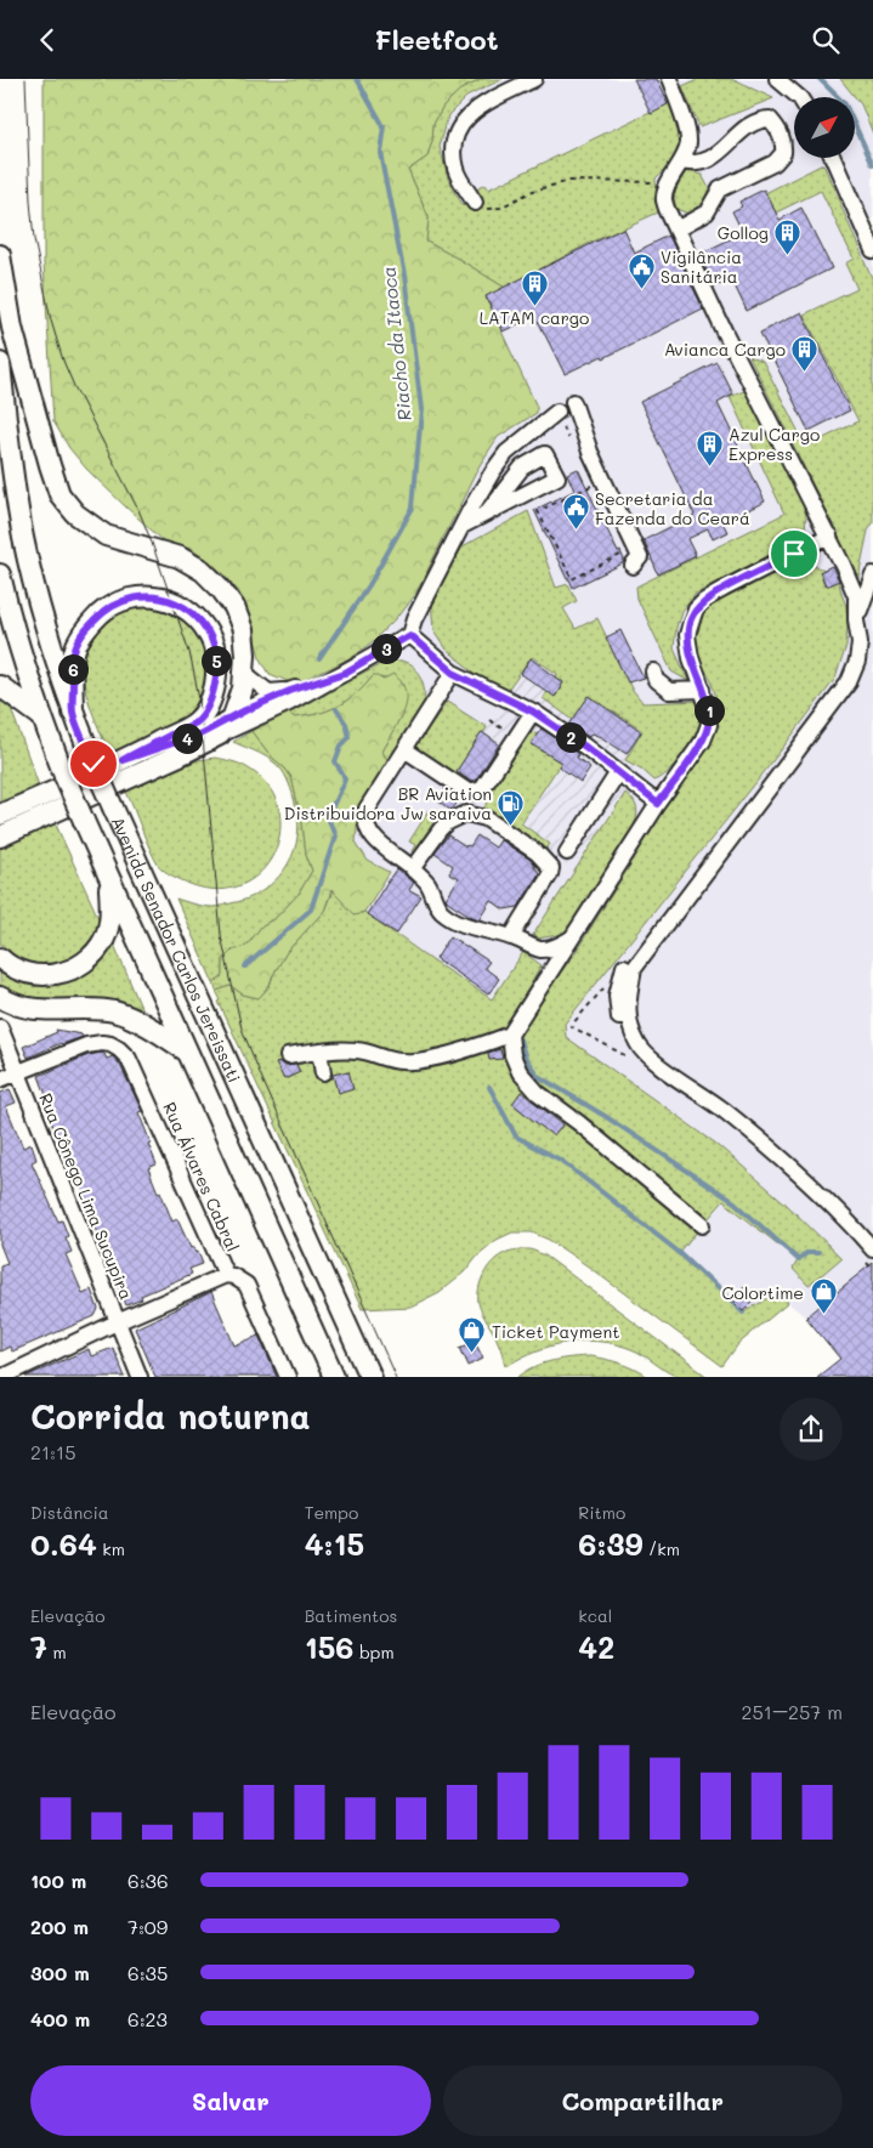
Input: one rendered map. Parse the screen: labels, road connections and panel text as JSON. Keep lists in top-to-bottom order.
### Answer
{
  "streets": {
    "main road": ["Avenida Senador Carlos Jereissati"],
    "street": ["Rua Álvares Cabral", "Rua Cônego Lima Sucupira"]
  },
  "crossings": [
    ["Rua Álvares Cabral", "Rua Cônego Lima Sucupira"]
  ],
  "water": ["Riacho da Itaoca"],
  "places": {
    "building": [
      "Gollog",
      "LATAM cargo",
      "Avianca Cargo",
      "Azul Cargo Express"
    ],
    "public building": ["Vigilância Sanitária", "Secretaria da Fazenda do Ceará"],
    "fuel station": ["BR Aviation Distribuidora Jw saraiva"],
    "shop": ["Colortime", "Ticket Payment"]
  },
  "north": "top right",
  "page": {
    "header": "Fleetfoot",
    "pins": [
      "3",
      "5",
      "6",
      "1",
      "2",
      "4"
    ],
    "heading": ["Corrida noturna", "21:15"],
    "stats": [
      ["Distância", "0.64 km"],
      ["Tempo", "4:15"],
      ["Ritmo", "6:39 /km"],
      ["Elevação", "7 m"],
      ["Batimentos", "156 bpm"],
      ["kcal", "42"]
    ],
    "chart": ["Elevação", "251–257 m"],
    "list": [
      {
        "name": "100 m",
        "note": "6:36"
      },
      {
        "name": "200 m",
        "note": "7:09"
      },
      {
        "name": "300 m",
        "note": "6:35"
      },
      {
        "name": "400 m",
        "note": "6:23"
      }
    ],
    "buttons": ["Salvar", "Compartilhar"]
  }
}
